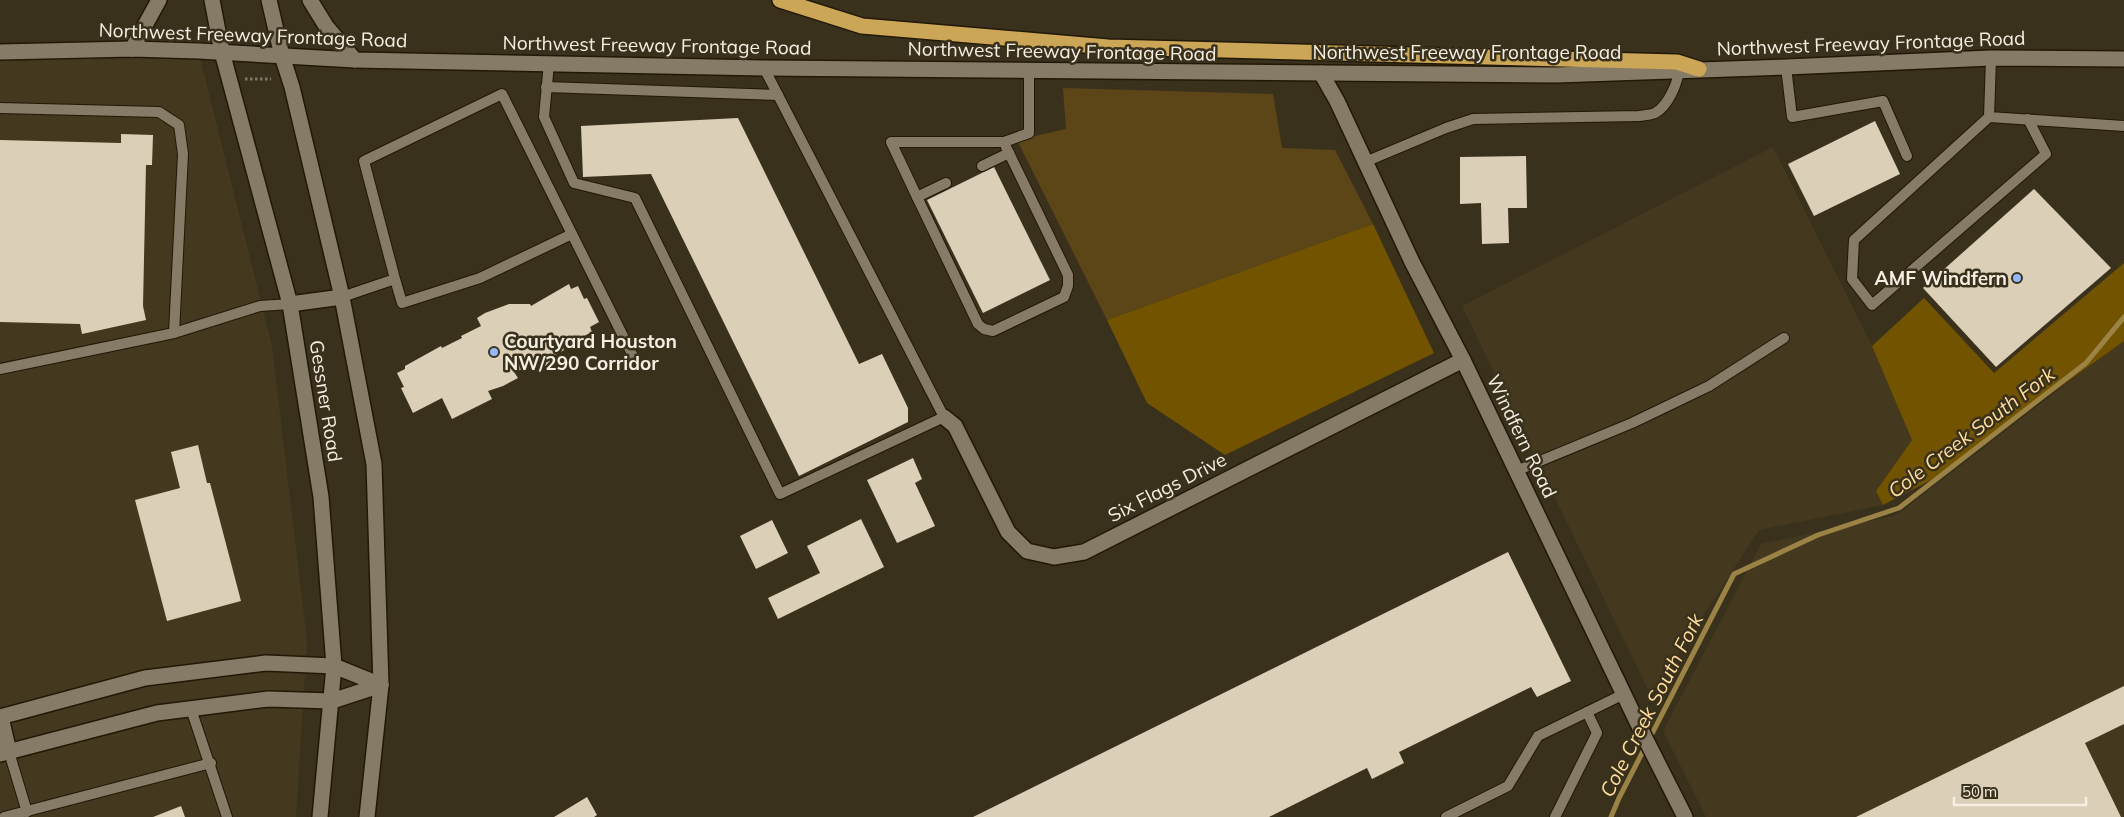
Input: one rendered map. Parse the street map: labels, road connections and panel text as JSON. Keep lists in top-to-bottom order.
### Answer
{
  "streets": {
    "main road": [
      "Northwest Freeway Frontage Road",
      "Gessner Road",
      "Windfern Road",
      "Six Flags Drive"
    ]
  },
  "crossings": [
    ["Northwest Freeway Frontage Road", "Gessner Road"],
    ["Northwest Freeway Frontage Road", "Windfern Road"],
    ["Windfern Road", "Six Flags Drive"]
  ],
  "water": ["Cole Creek South Fork"],
  "places": ["AMF Windfern", "Courtyard Houston NW/290 Corridor"],
  "scale_bar": "50 m"
}
